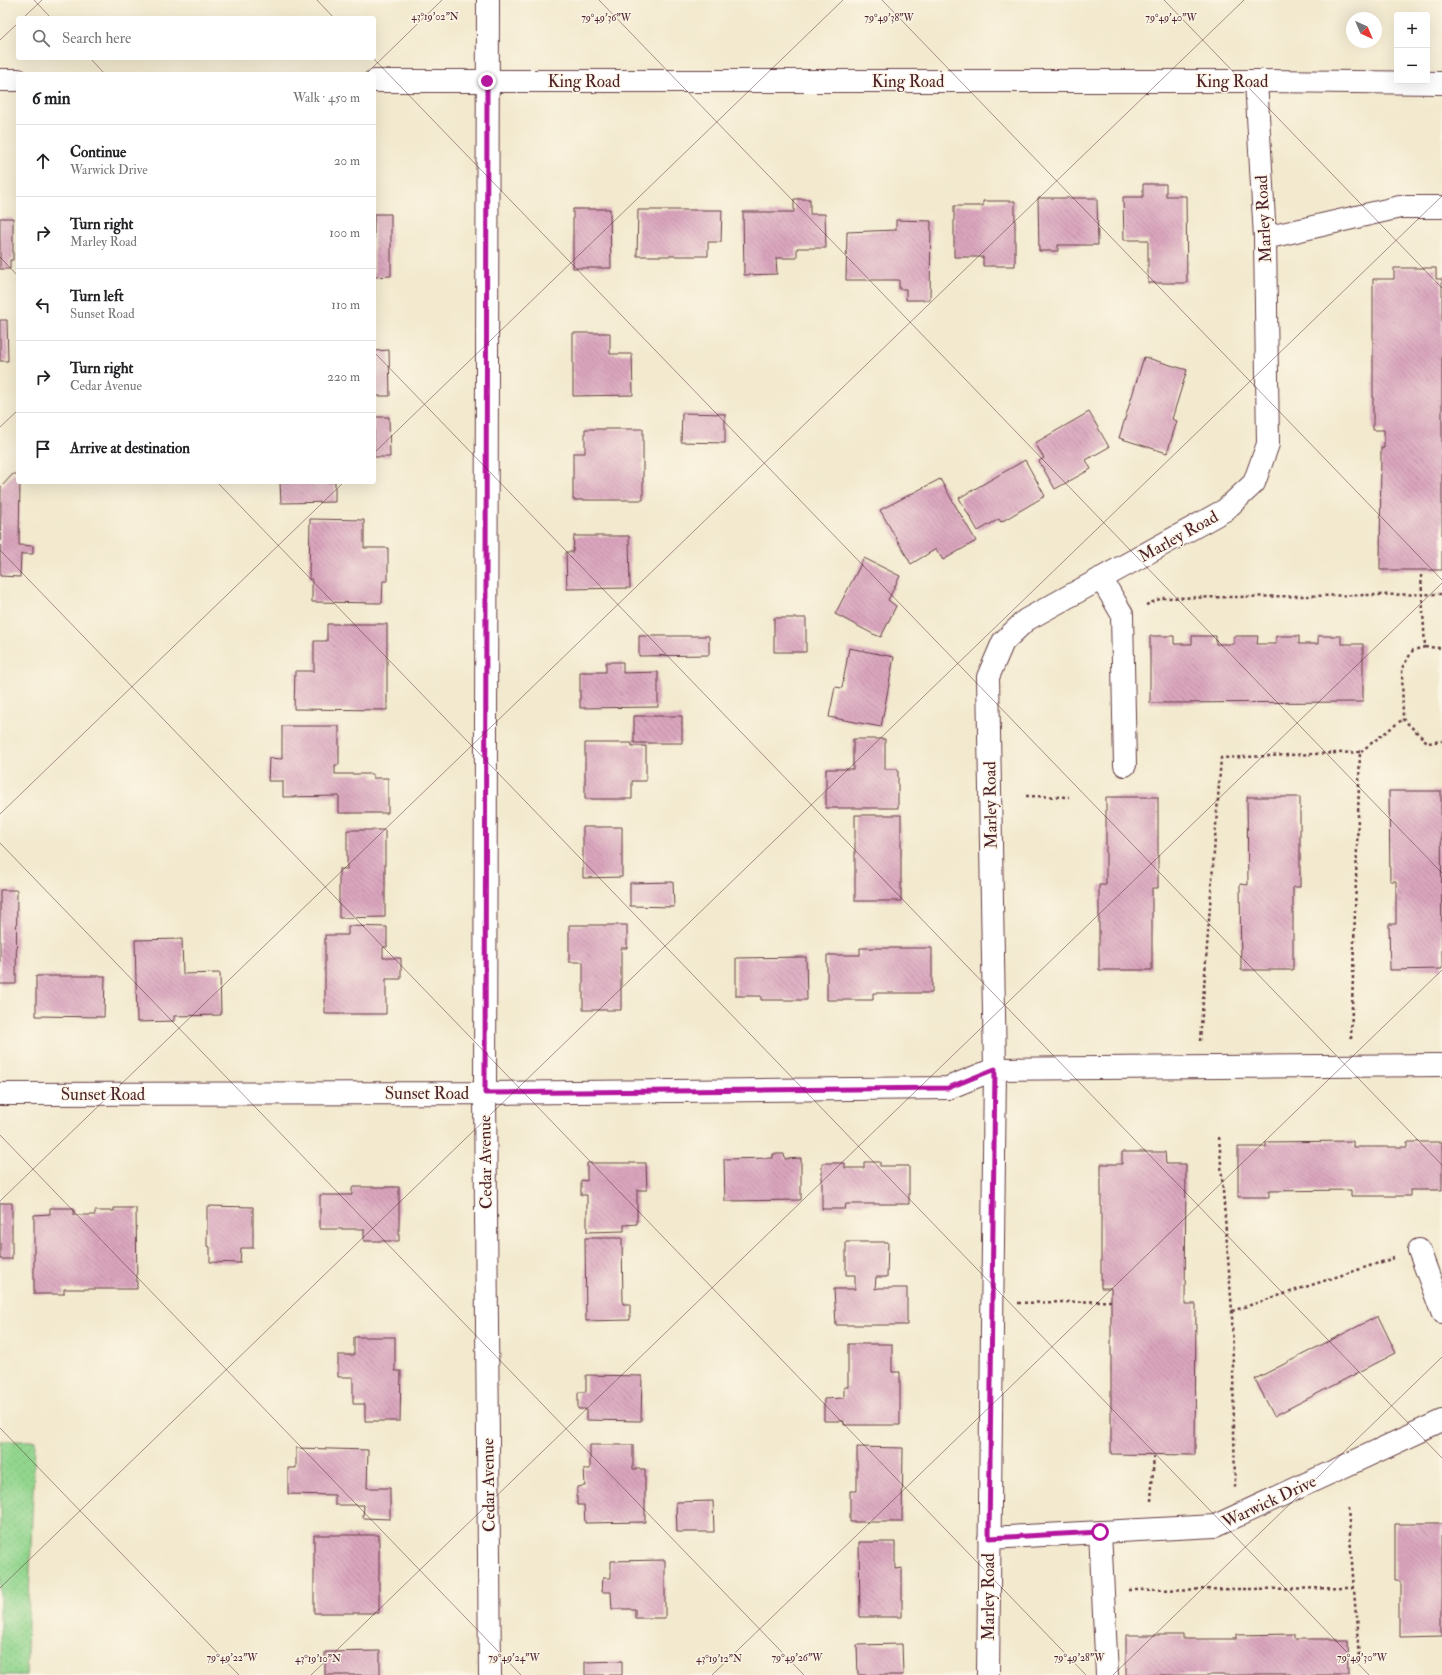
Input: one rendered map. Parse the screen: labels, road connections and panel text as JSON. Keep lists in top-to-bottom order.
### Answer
{
  "streets": {
    "street": [
      "King Road",
      "Marley Road",
      "Sunset Road",
      "Cedar Avenue",
      "Warwick Drive"
    ]
  },
  "crossings": [
    ["King Road", "Marley Road"],
    ["King Road", "Cedar Avenue"],
    ["Marley Road", "Sunset Road"],
    ["Marley Road", "Warwick Drive"],
    ["Sunset Road", "Cedar Avenue"]
  ],
  "north": "bottom right",
  "page": {
    "map_buttons": ["+", "−"],
    "search": "Search here",
    "heading": ["6 min", "Walk · 450 m"],
    "list": [
      ["Continue", "Warwick Drive", "20 m"],
      ["Turn right", "Marley Road", "100 m"],
      ["Turn left", "Sunset Road", "110 m"],
      ["Turn right", "Cedar Avenue", "220 m"],
      "Arrive at destination"
    ]
  },
  "coordinates": [
    "43°19'02\"N",
    "79°49'36\"W",
    "79°49'38\"W",
    "79°49'40\"W",
    "79°49'22\"W",
    "79°49'24\"W",
    "79°49'26\"W",
    "79°49'28\"W",
    "79°49'30\"W",
    "43°19'10\"N",
    "43°19'12\"N"
  ]
}
